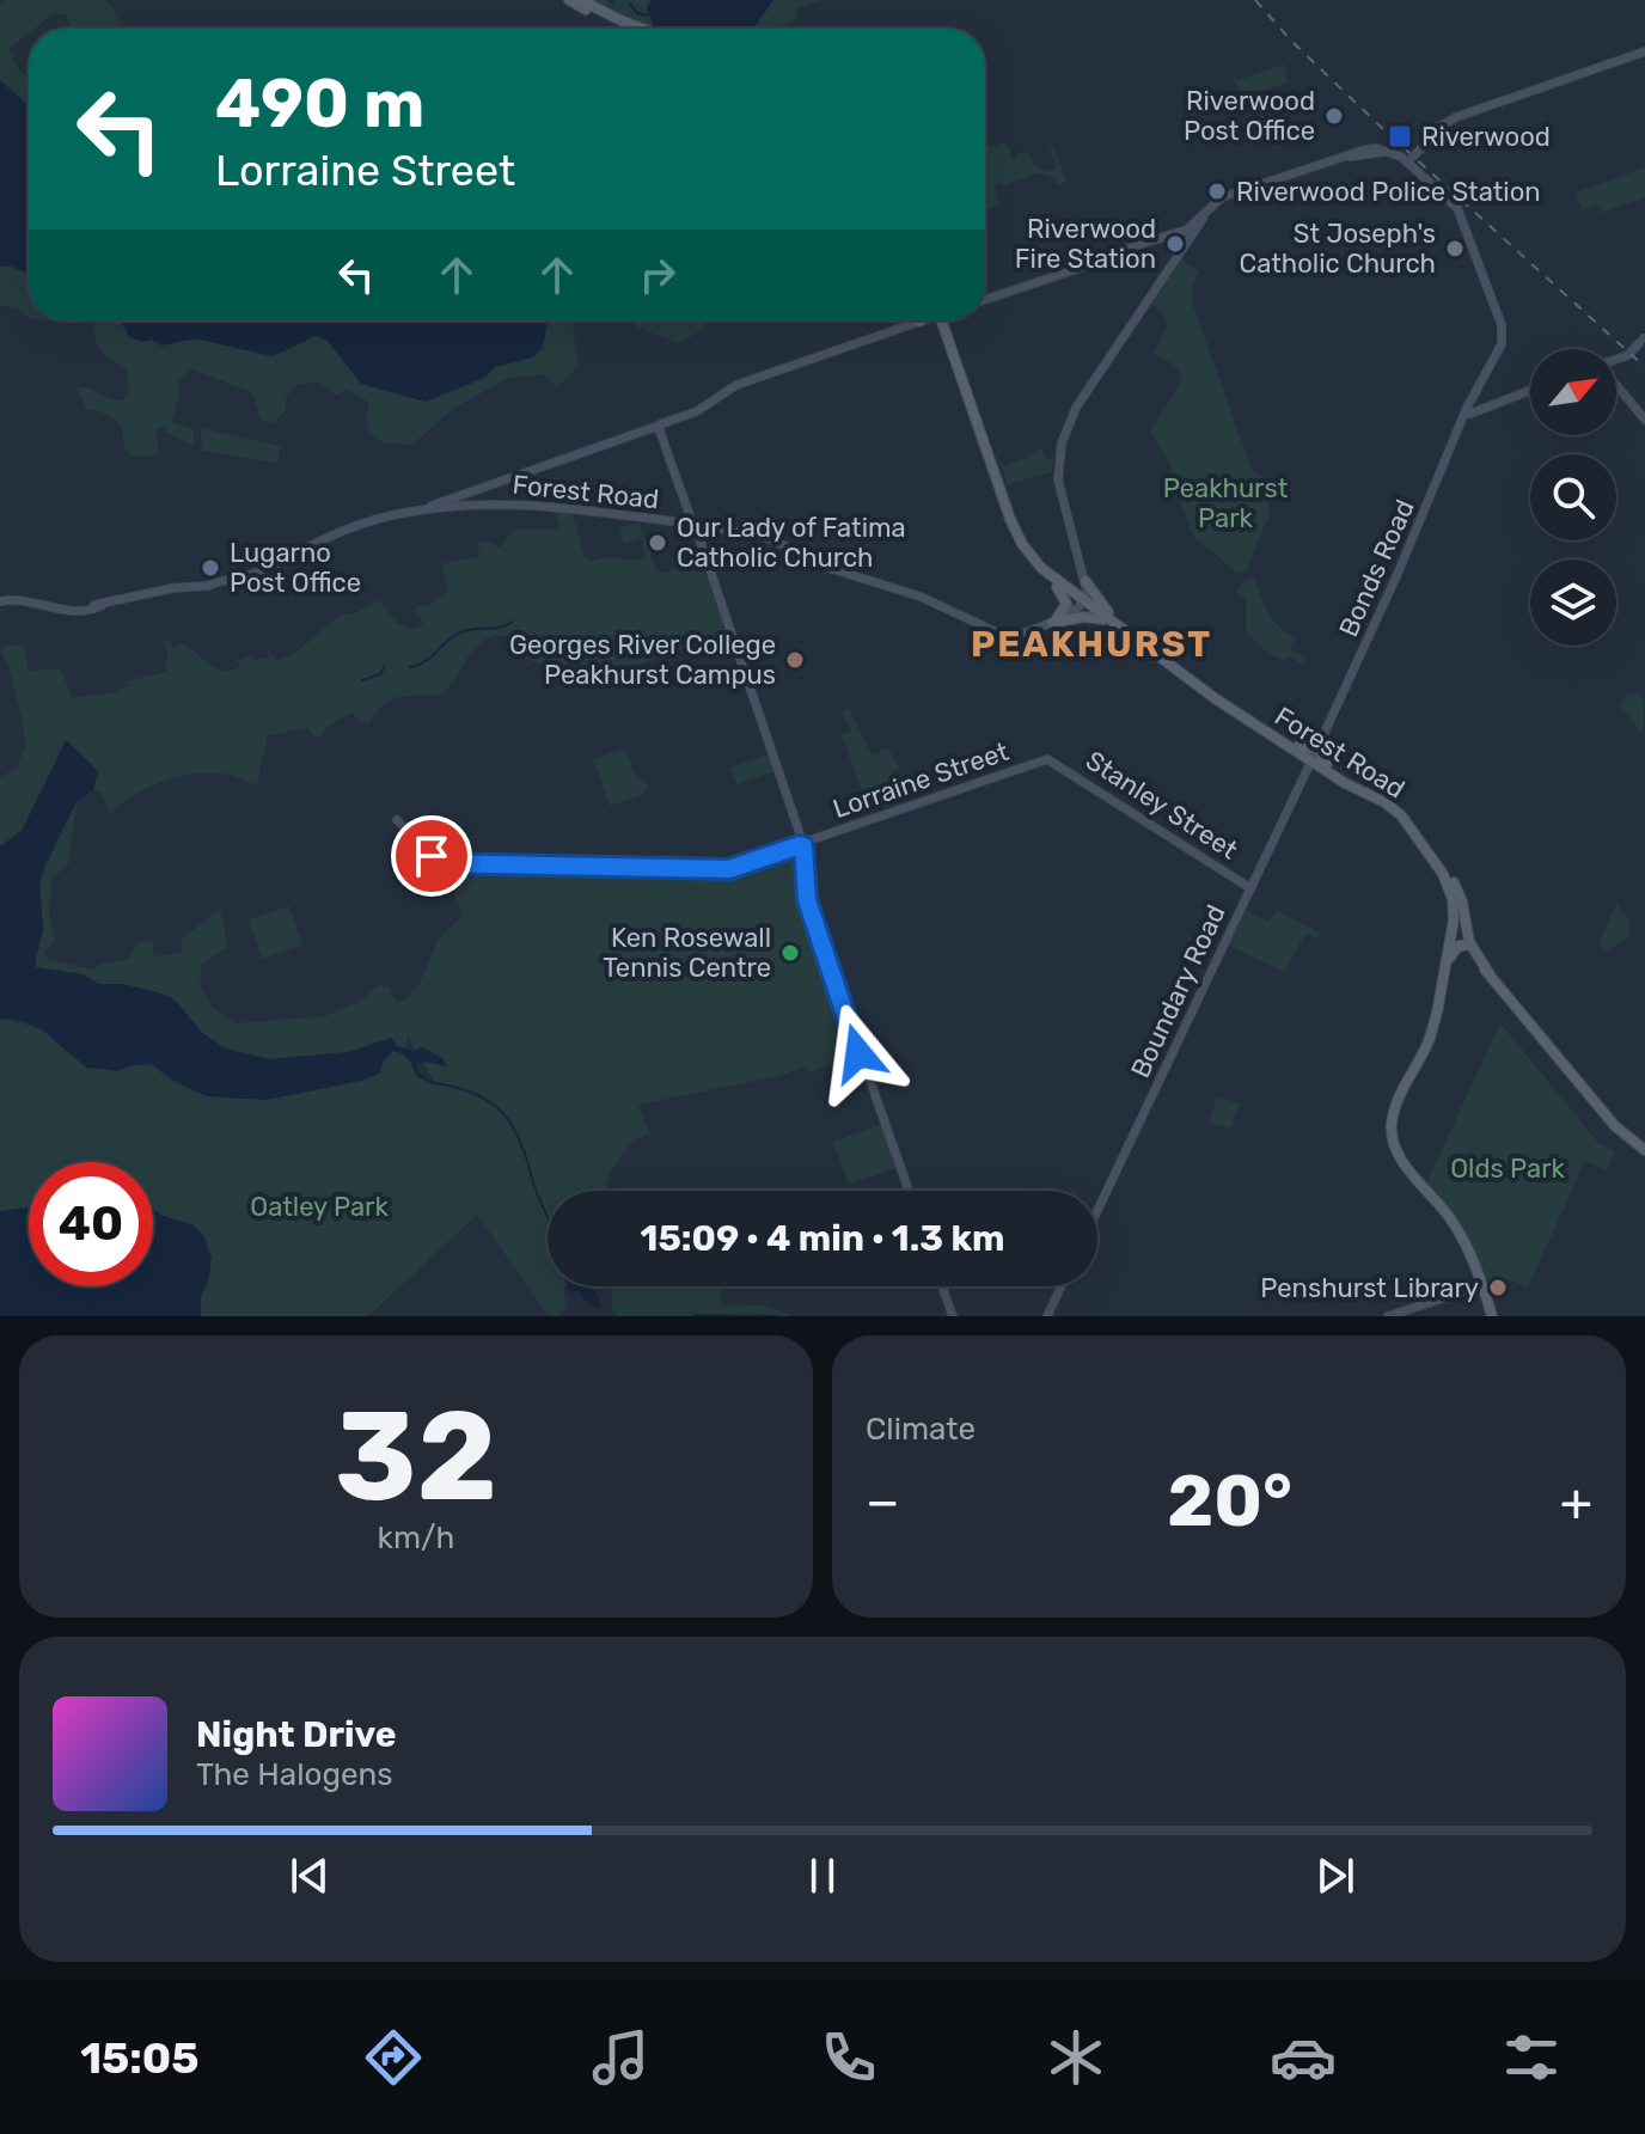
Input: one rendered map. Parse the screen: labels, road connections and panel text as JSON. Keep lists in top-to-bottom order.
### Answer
{
  "streets": {
    "main road": ["Forest Road"],
    "street": [
      "Bonds Road",
      "Lorraine Street",
      "Stanley Street",
      "Boundary Road"
    ]
  },
  "crossings": [
    ["Forest Road", "Bonds Road"],
    ["Forest Road", "Boundary Road"],
    ["Bonds Road", "Boundary Road"],
    ["Lorraine Street", "Stanley Street"],
    ["Stanley Street", "Boundary Road"]
  ],
  "districts": ["PEAKHURST"],
  "parks": ["Peakhurst Park", "Olds Park", "Oatley Park"],
  "places": {
    "other": [
      "Riverwood Post Office",
      "Riverwood Police Station",
      "Riverwood Fire Station",
      "St Joseph's Catholic Church",
      "Our Lady of Fatima Catholic Church",
      "Lugarno Post Office",
      "Georges River College Peakhurst Campus",
      "Ken Rosewall Tennis Centre",
      "Penshurst Library"
    ],
    "transit": ["Riverwood"]
  },
  "north": "top right",
  "page": {
    "turn": ["490 m", "Lorraine Street"],
    "limit": "40",
    "trip": "15:09 · 4 min · 1.3 km",
    "tile": [
      ["32", "km/h"],
      "Climate"
    ],
    "heat": ["−", "20°", "+"],
    "song": ["Night Drive", "The Halogens"],
    "tabs": "15:05"
  }
}
